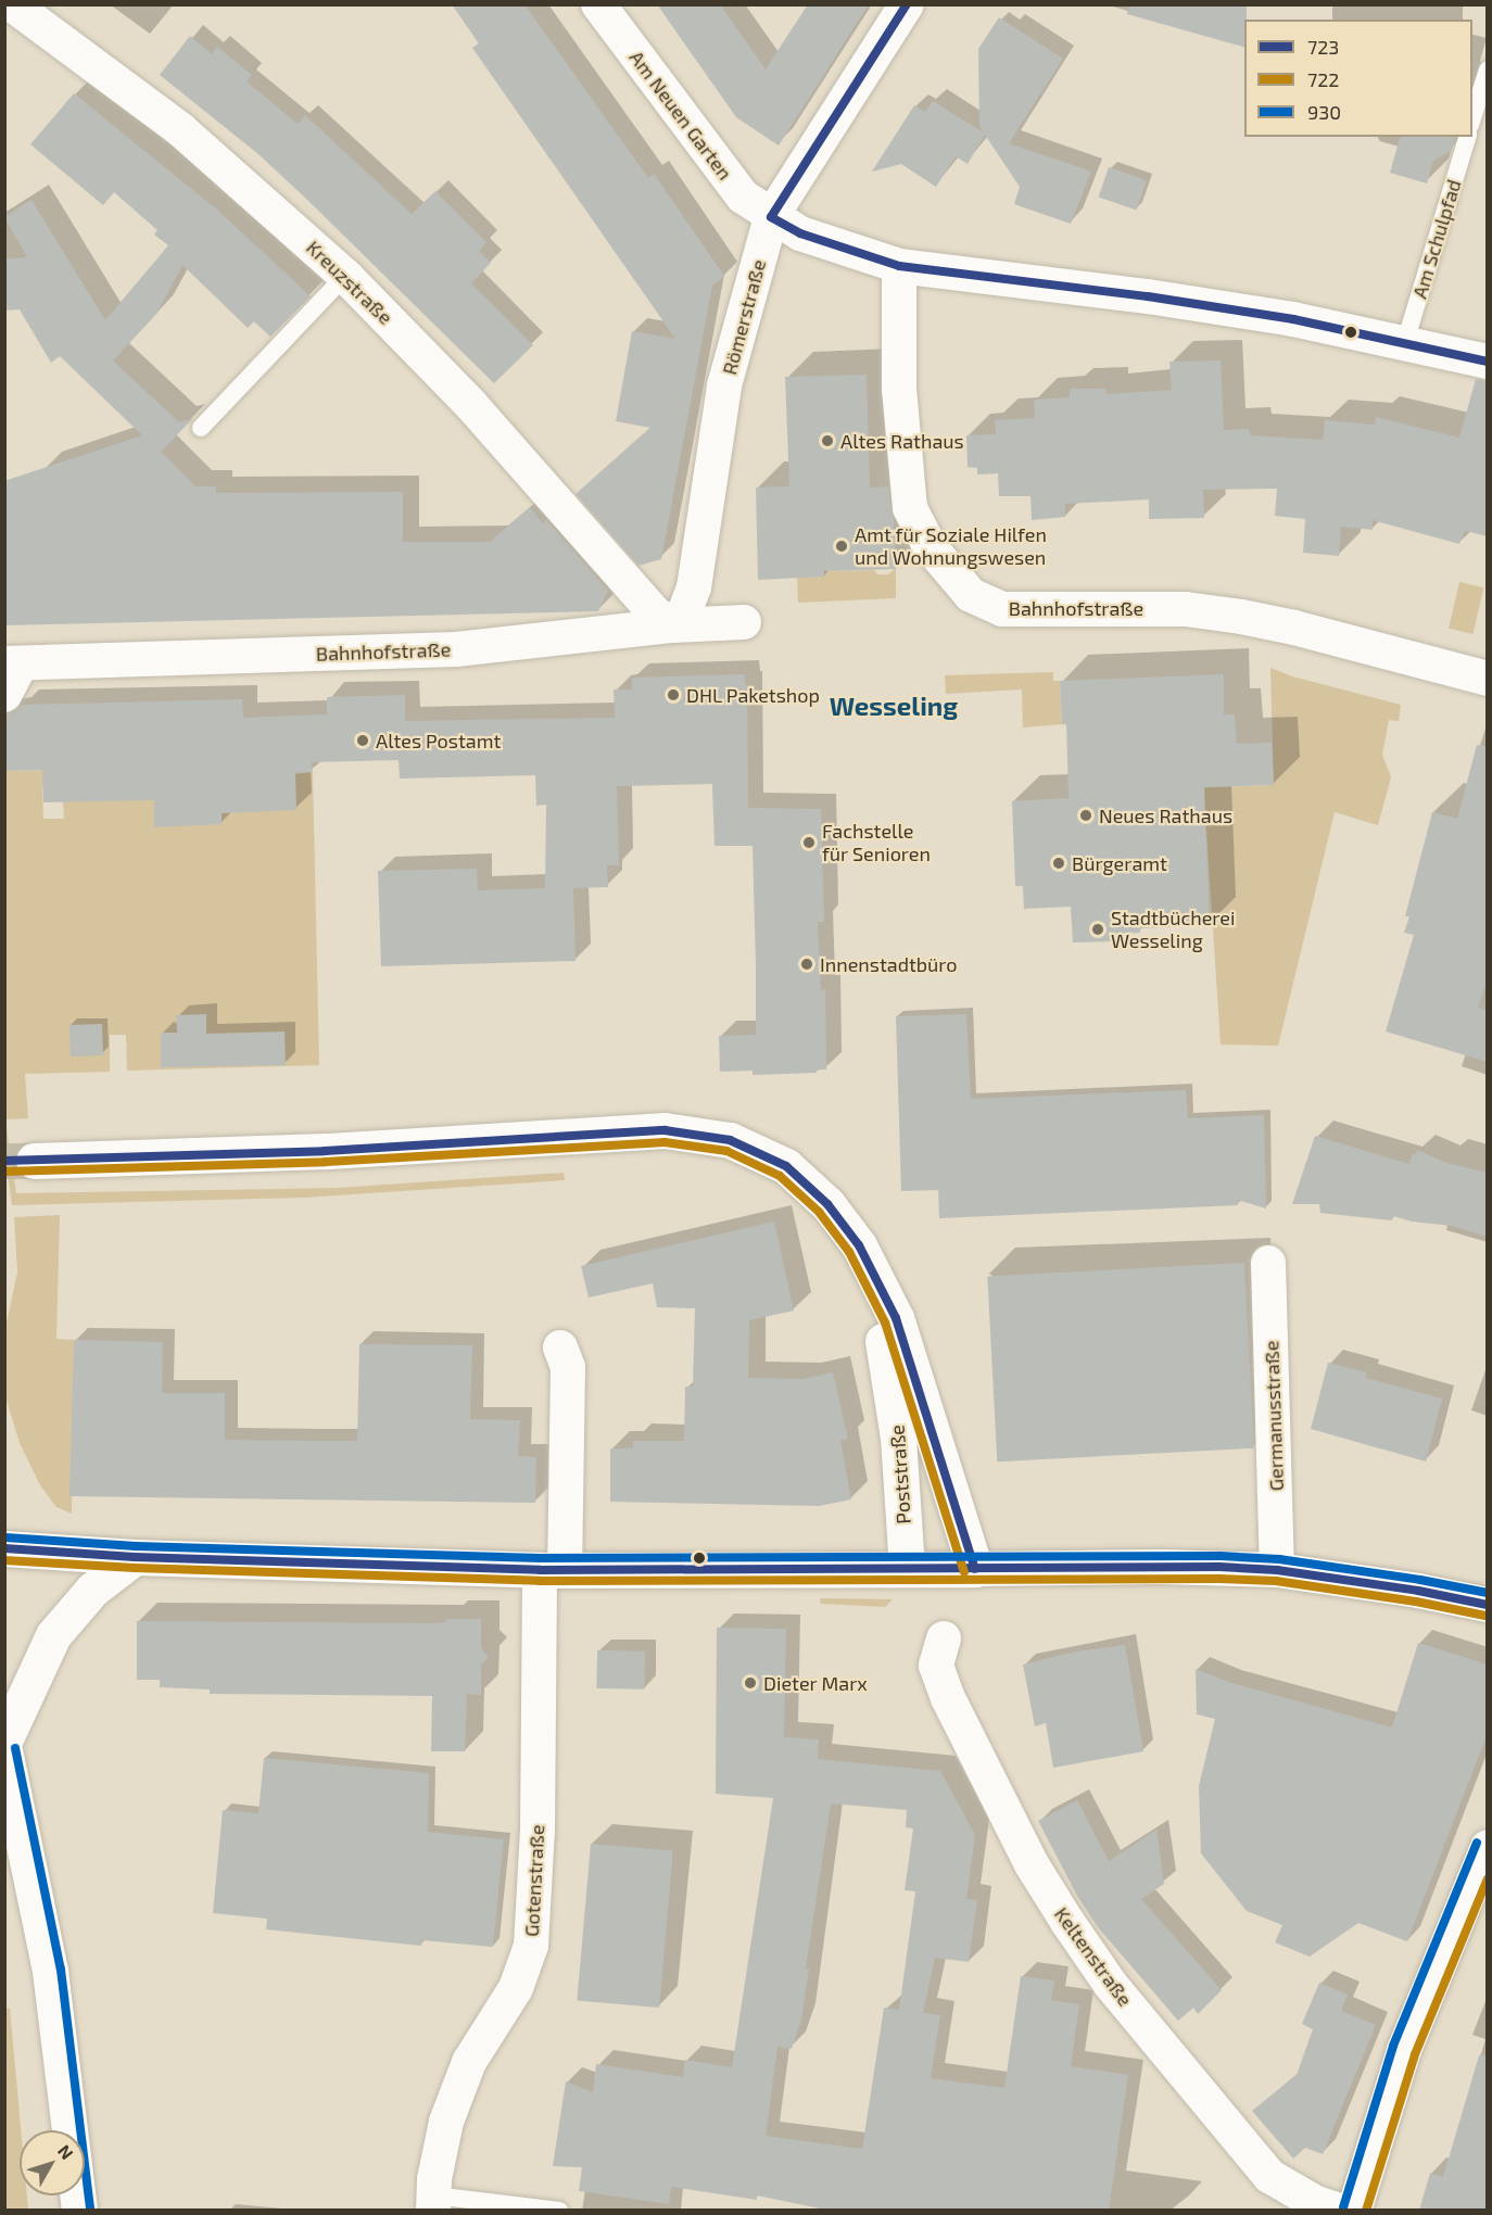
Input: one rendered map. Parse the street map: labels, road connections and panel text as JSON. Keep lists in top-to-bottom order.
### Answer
{
  "streets": {
    "street": [
      "Am Neuen Garten",
      "Kreuzstraße",
      "Römerstraße",
      "Bahnhofstraße",
      "Germanusstraße",
      "Poststraße",
      "Gotenstraße",
      "Keltenstraße"
    ],
    "lane": ["Am Schulpfad"]
  },
  "crossings": [
    ["Am Neuen Garten", "Am Schulpfad"],
    ["Am Neuen Garten", "Römerstraße"],
    ["Am Neuen Garten", "Bahnhofstraße"],
    ["Kreuzstraße", "Römerstraße"],
    ["Kreuzstraße", "Bahnhofstraße"],
    ["Römerstraße", "Bahnhofstraße"]
  ],
  "districts": ["Wesseling"],
  "places": [
    "Altes Rathaus",
    "Amt für Soziale Hilfen und Wohnungswesen",
    "DHL Paketshop",
    "Altes Postamt",
    "Neues Rathaus",
    "Fachstelle für Senioren",
    "Bürgeramt",
    "Stadtbücherei Wesseling",
    "Innenstadtbüro",
    "Dieter Marx"
  ],
  "lines": ["transit line 723", "transit line 722", "transit line 930"],
  "legend": ["723", "722", "930"],
  "north": "top right"
}
